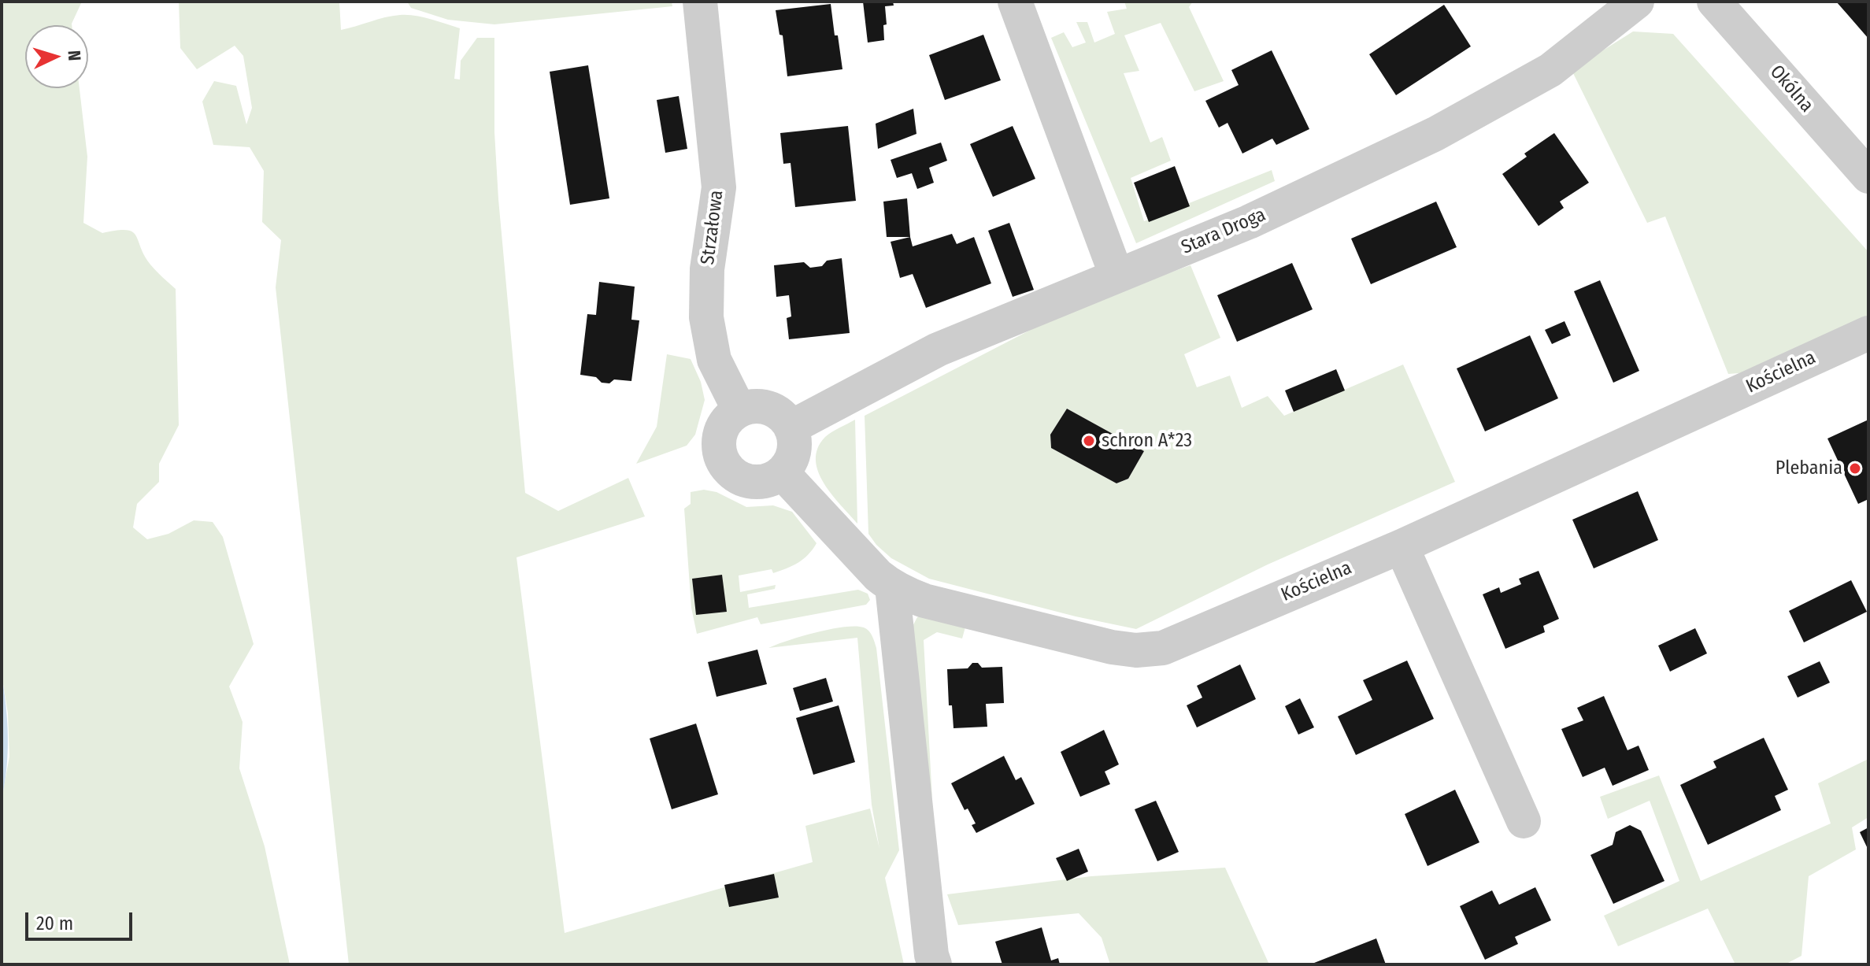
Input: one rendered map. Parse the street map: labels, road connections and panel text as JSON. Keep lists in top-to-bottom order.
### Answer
{
  "streets": {
    "street": [
      "Okólna",
      "Strzałowa",
      "Stara Droga",
      "Kościelna"
    ]
  },
  "crossings": [
    ["Strzałowa", "Stara Droga"],
    ["Strzałowa", "Kościelna"],
    ["Stara Droga", "Kościelna"]
  ],
  "places": ["schron A*23", "Plebania"],
  "scale_bar": "20 m",
  "north": "right"
}
